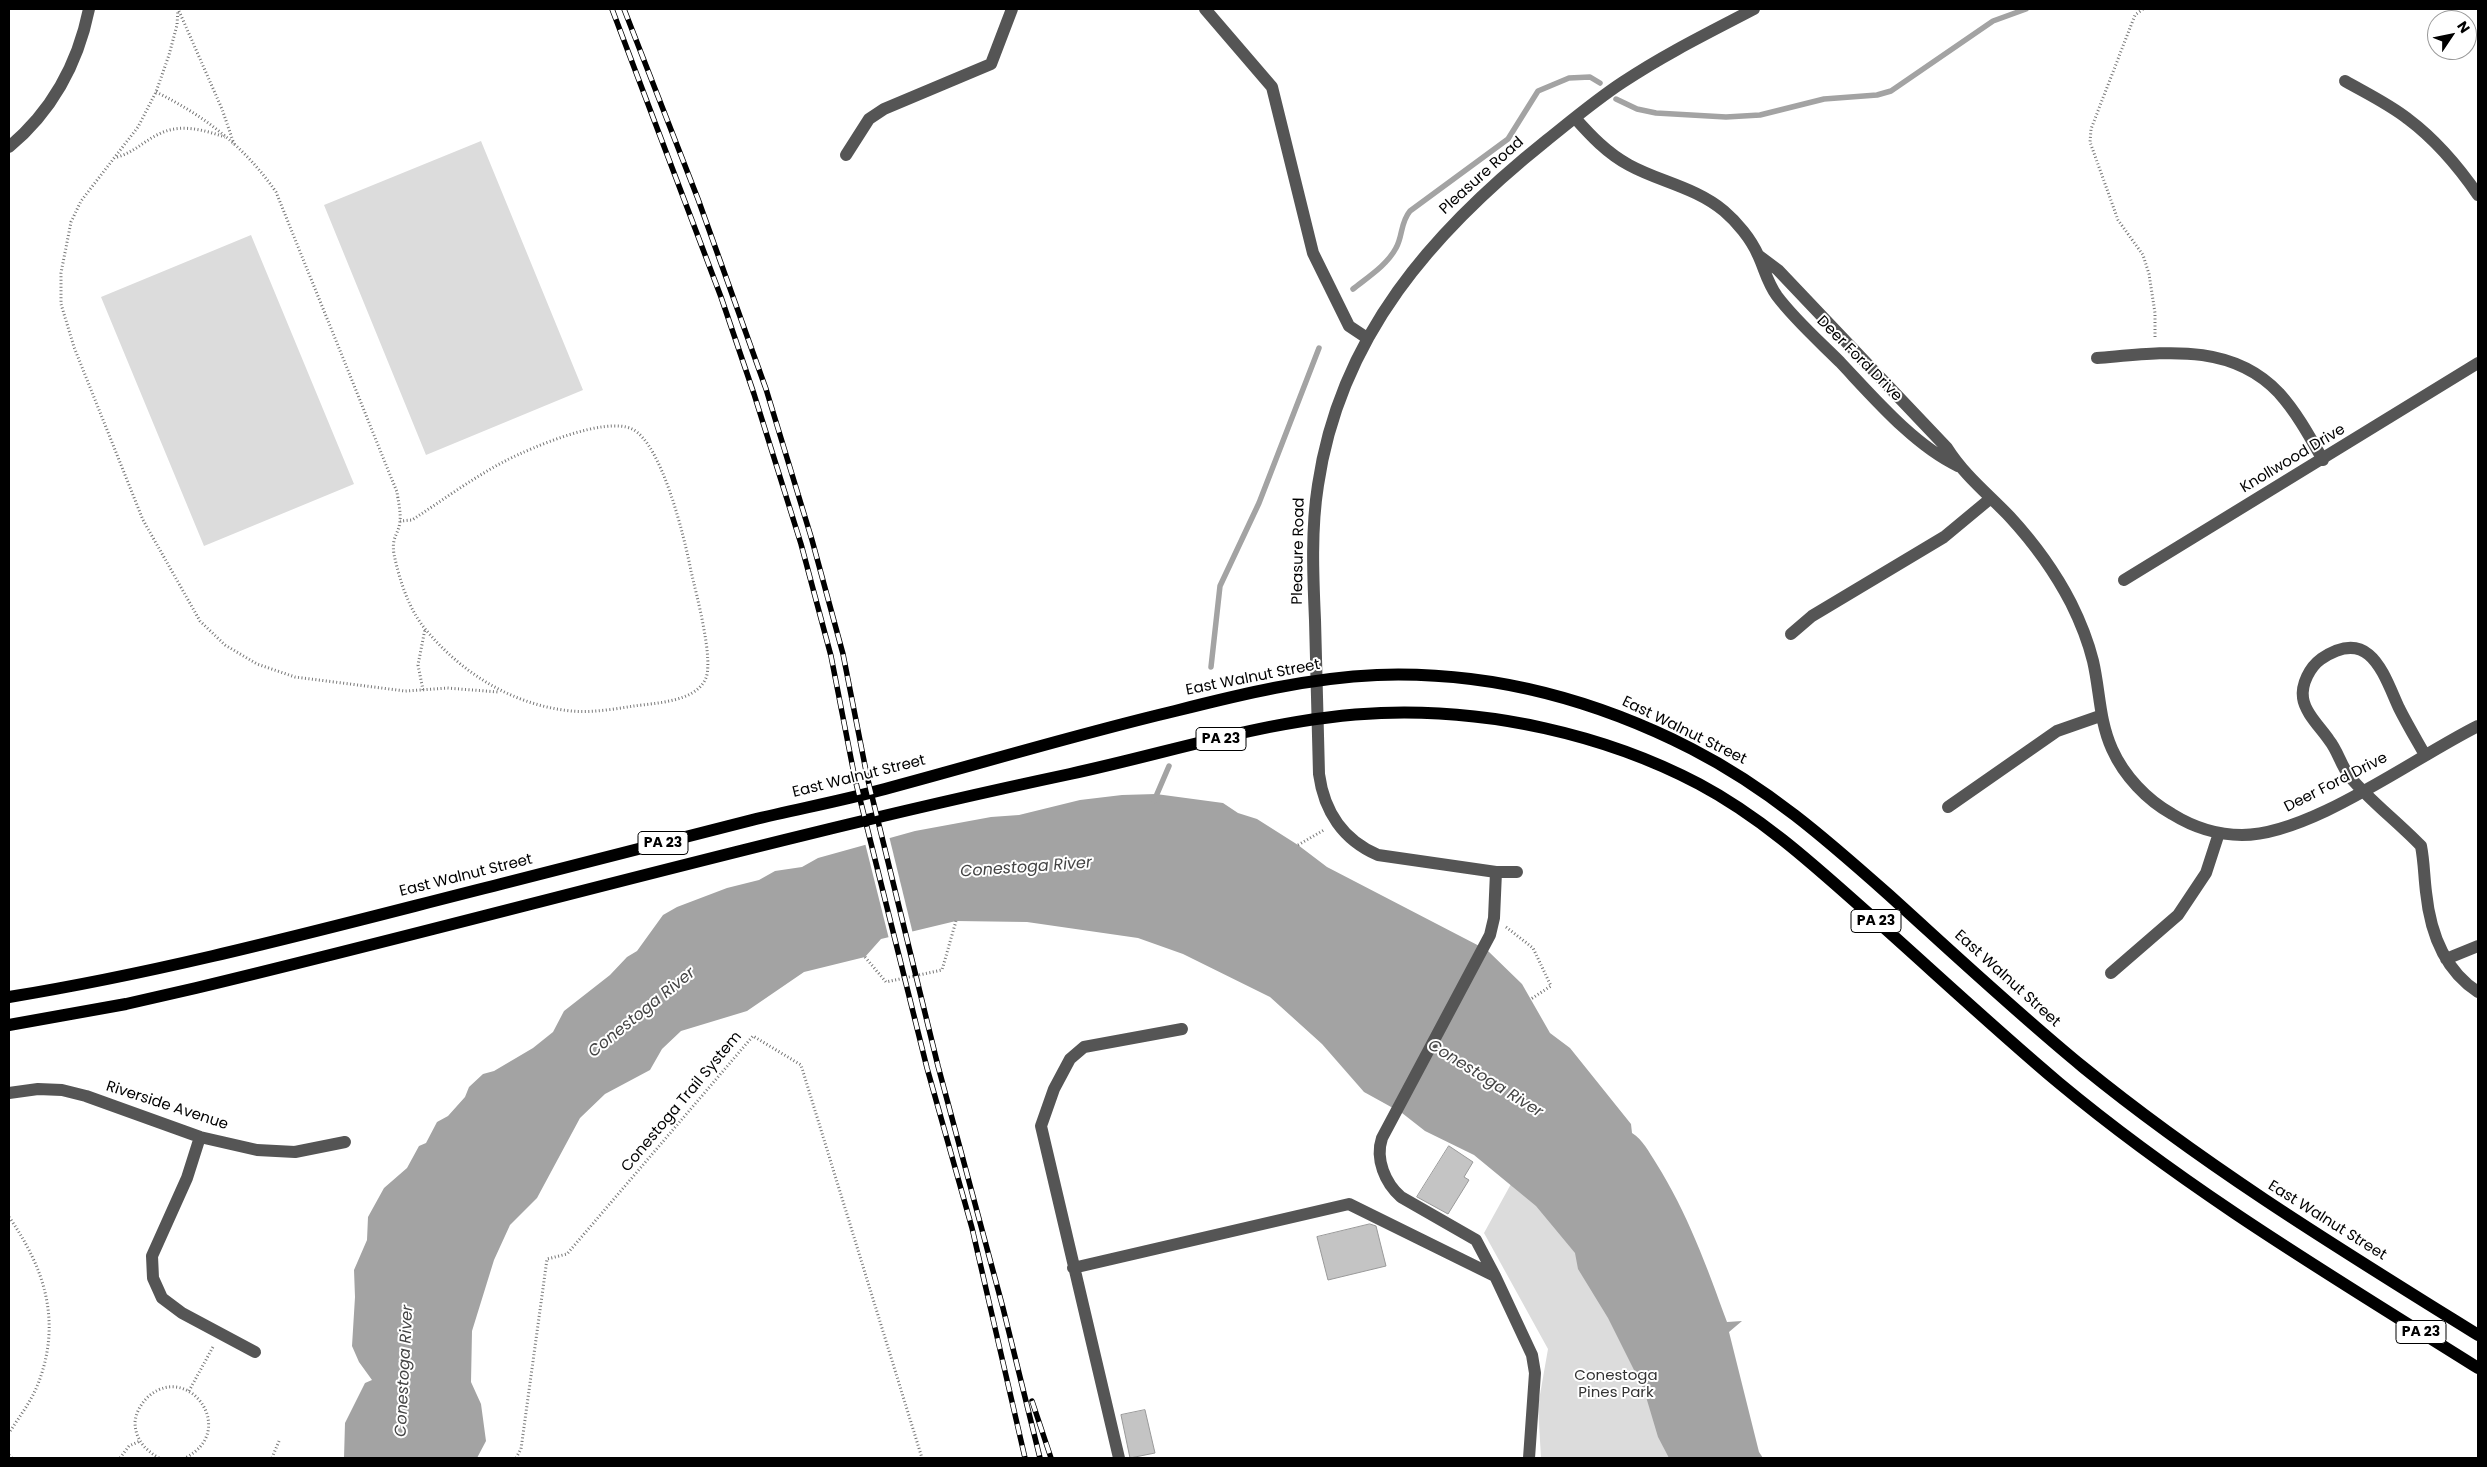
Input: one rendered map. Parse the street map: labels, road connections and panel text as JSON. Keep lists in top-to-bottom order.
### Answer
{
  "streets": {
    "main road": ["East Walnut Street", "PA 23"],
    "street": [
      "Pleasure Road",
      "Deer Ford Drive",
      "Knollwood Drive",
      "Riverside Avenue"
    ],
    "path": ["Conestoga Trail System"]
  },
  "crossings": [
    ["Pleasure Road", "Deer Ford Drive"],
    ["Pleasure Road", "East Walnut Street"],
    ["Pleasure Road", "PA 23"]
  ],
  "water": ["Conestoga River"],
  "parks": ["Conestoga Pines Park"],
  "north": "top right"
}
